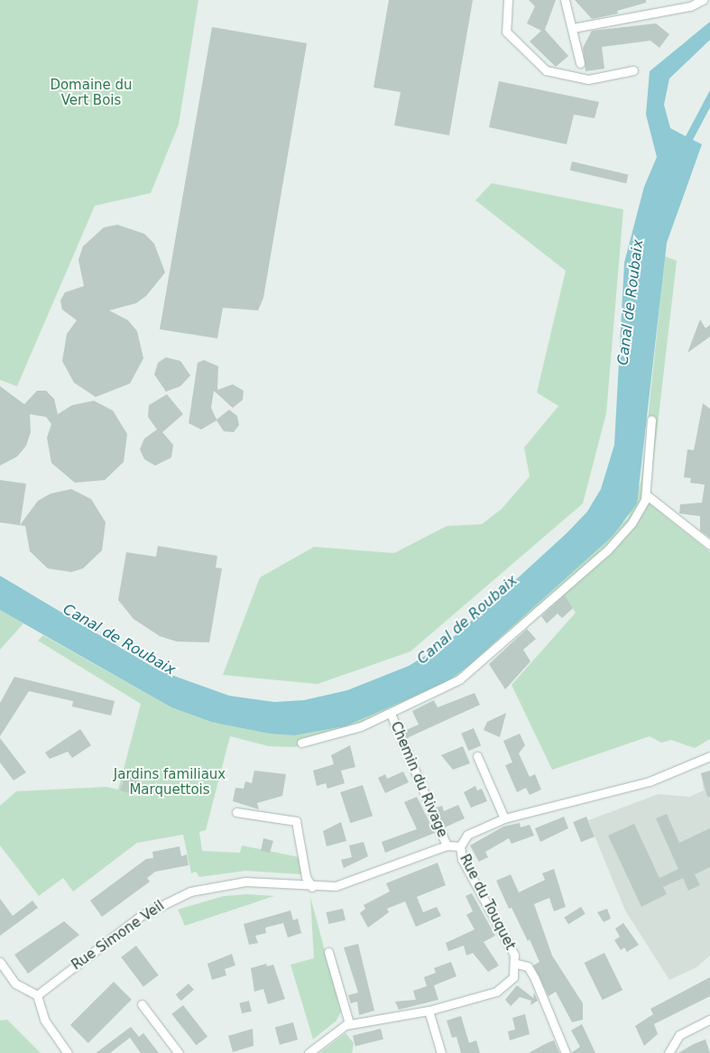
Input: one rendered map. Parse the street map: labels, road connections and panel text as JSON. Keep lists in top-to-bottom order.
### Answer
{
  "streets": {
    "street": ["Chemin du Rivage", "Rue du Touquet", "Rue Simone Veil"]
  },
  "crossings": [
    ["Chemin du Rivage", "Rue Simone Veil"]
  ],
  "water": ["Canal de Roubaix"],
  "parks": ["Domaine du Vert Bois", "Jardins familiaux Marquettois"]
}
